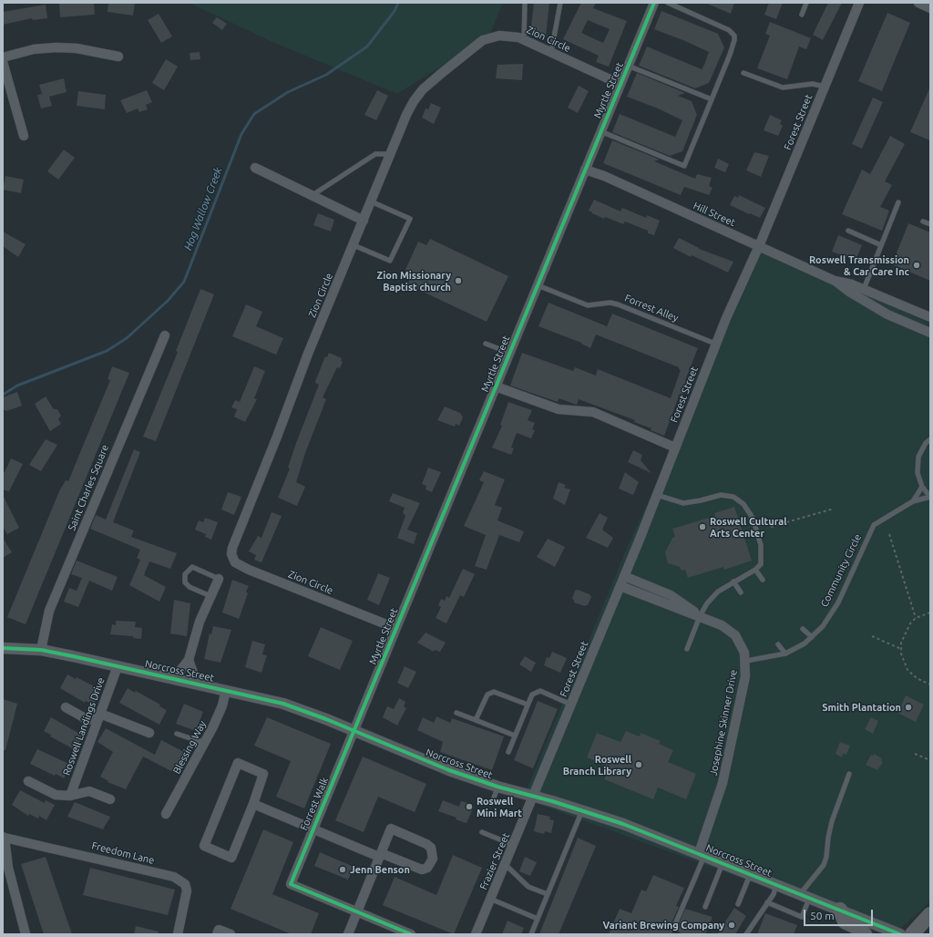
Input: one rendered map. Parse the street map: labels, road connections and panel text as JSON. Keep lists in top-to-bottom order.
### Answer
{
  "streets": {
    "street": [
      "Zion Circle",
      "Myrtle Street",
      "Forest Street",
      "Hill Street",
      "Saint Charles Square",
      "Norcross Street",
      "Josephine Skinner Drive",
      "Roswell Landings Drive",
      "Blessing Way",
      "Forrest Walk",
      "Freedom Lane",
      "Frazier Street"
    ],
    "lane": ["Forrest Alley", "Community Circle"]
  },
  "crossings": [
    ["Zion Circle", "Myrtle Street"],
    ["Myrtle Street", "Hill Street"],
    ["Myrtle Street", "Forrest Alley"],
    ["Myrtle Street", "Norcross Street"],
    ["Myrtle Street", "Forrest Walk"],
    ["Forest Street", "Hill Street"],
    ["Forest Street", "Forrest Alley"],
    ["Forest Street", "Norcross Street"],
    ["Forest Street", "Josephine Skinner Drive"],
    ["Forest Street", "Frazier Street"],
    ["Saint Charles Square", "Norcross Street"],
    ["Community Circle", "Josephine Skinner Drive"],
    ["Norcross Street", "Josephine Skinner Drive"],
    ["Norcross Street", "Roswell Landings Drive"],
    ["Norcross Street", "Blessing Way"],
    ["Norcross Street", "Forrest Walk"],
    ["Norcross Street", "Frazier Street"]
  ],
  "water": ["Hog Wallow Creek"],
  "places": [
    "Roswell Transmission & Car Care Inc",
    "Zion Missionary Baptist church",
    "Roswell Cultural Arts Center",
    "Smith Plantation",
    "Roswell Branch Library",
    "Roswell Mini Mart",
    "Jenn Benson",
    "Variant Brewing Company"
  ],
  "scale_bar": "50 m"
}
